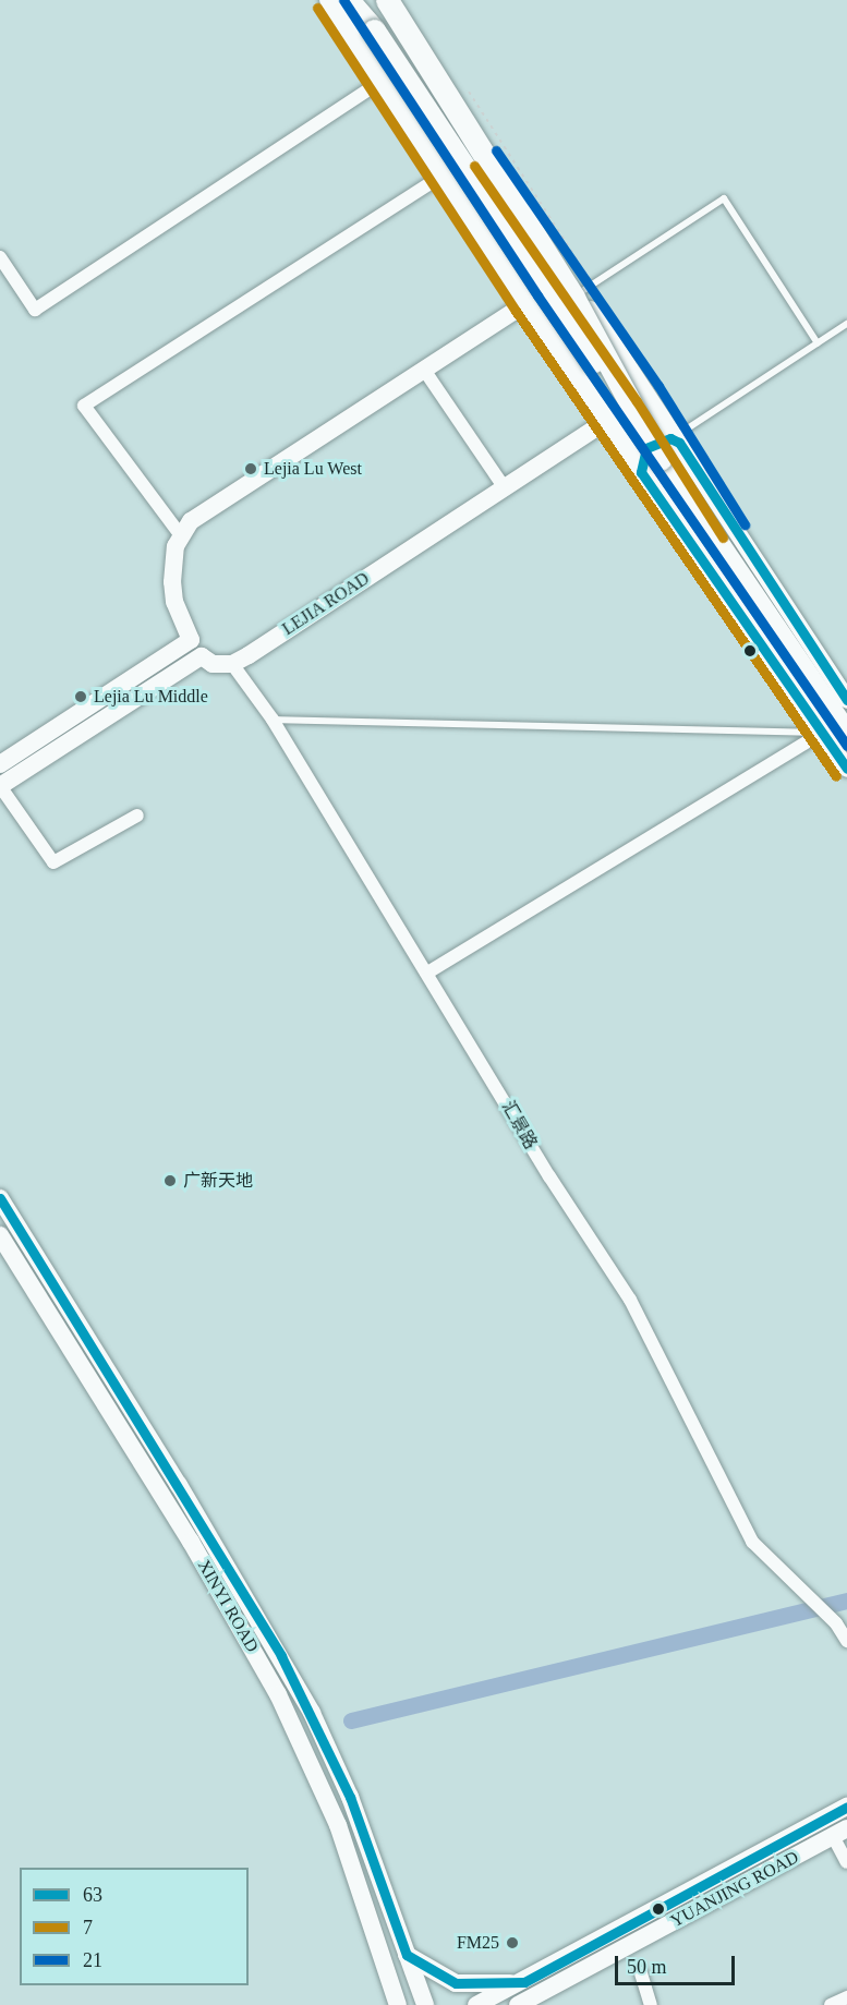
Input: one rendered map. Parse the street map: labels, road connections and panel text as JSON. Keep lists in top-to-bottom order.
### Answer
{
  "streets": {
    "street": [
      "LEJIA ROAD",
      "汇景路",
      "XINYI ROAD",
      "YUANJING ROAD"
    ]
  },
  "crossings": [
    ["LEJIA ROAD", "汇景路"]
  ],
  "places": [
    "Lejia Lu West",
    "Lejia Lu Middle",
    "广新天地",
    "FM25"
  ],
  "lines": ["transit line 21", "transit line 7", "transit line 63"],
  "legend": ["63", "7", "21"],
  "scale_bar": "50 m"
}
